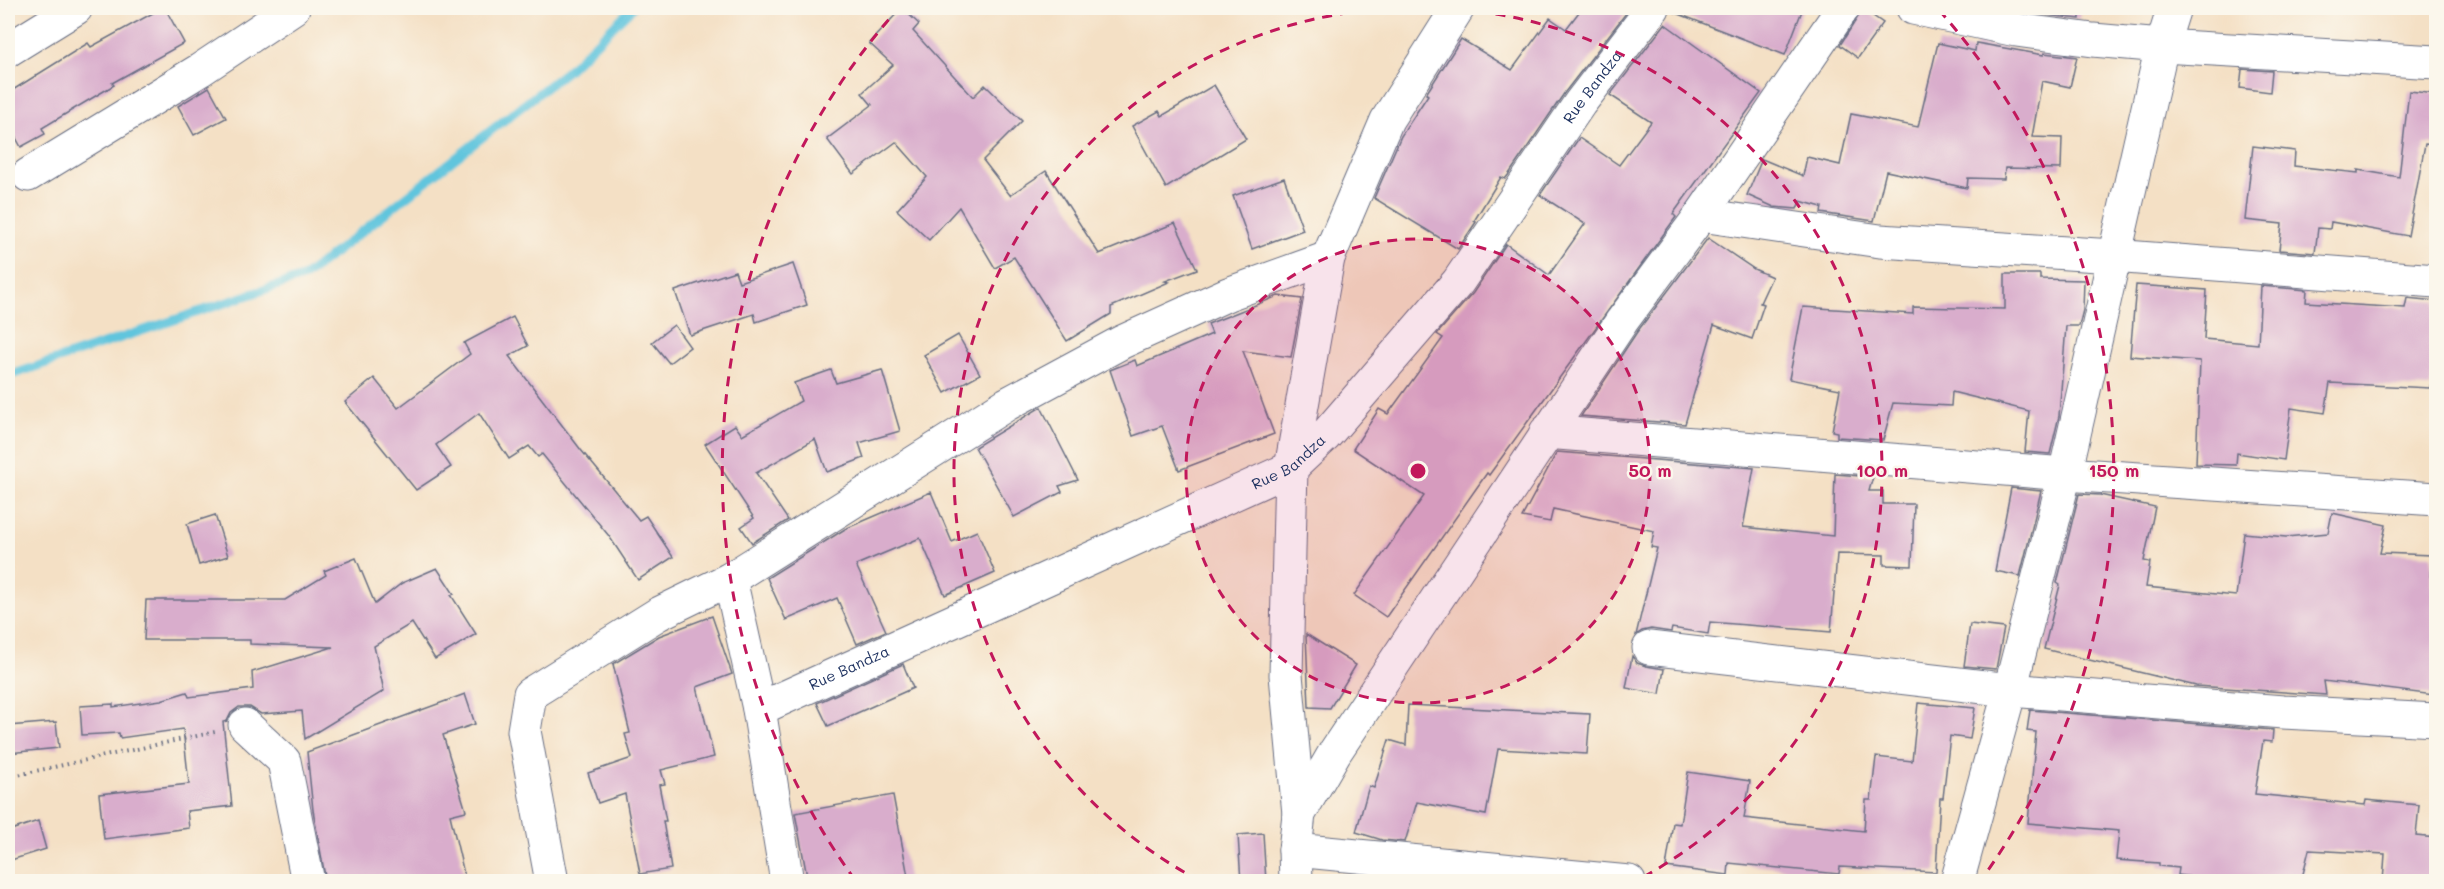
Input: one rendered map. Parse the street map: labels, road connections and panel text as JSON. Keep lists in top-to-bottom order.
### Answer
{
  "streets": {
    "street": ["Rue Bandza"]
  },
  "rings": ["50 m", "100 m", "150 m"]
}
